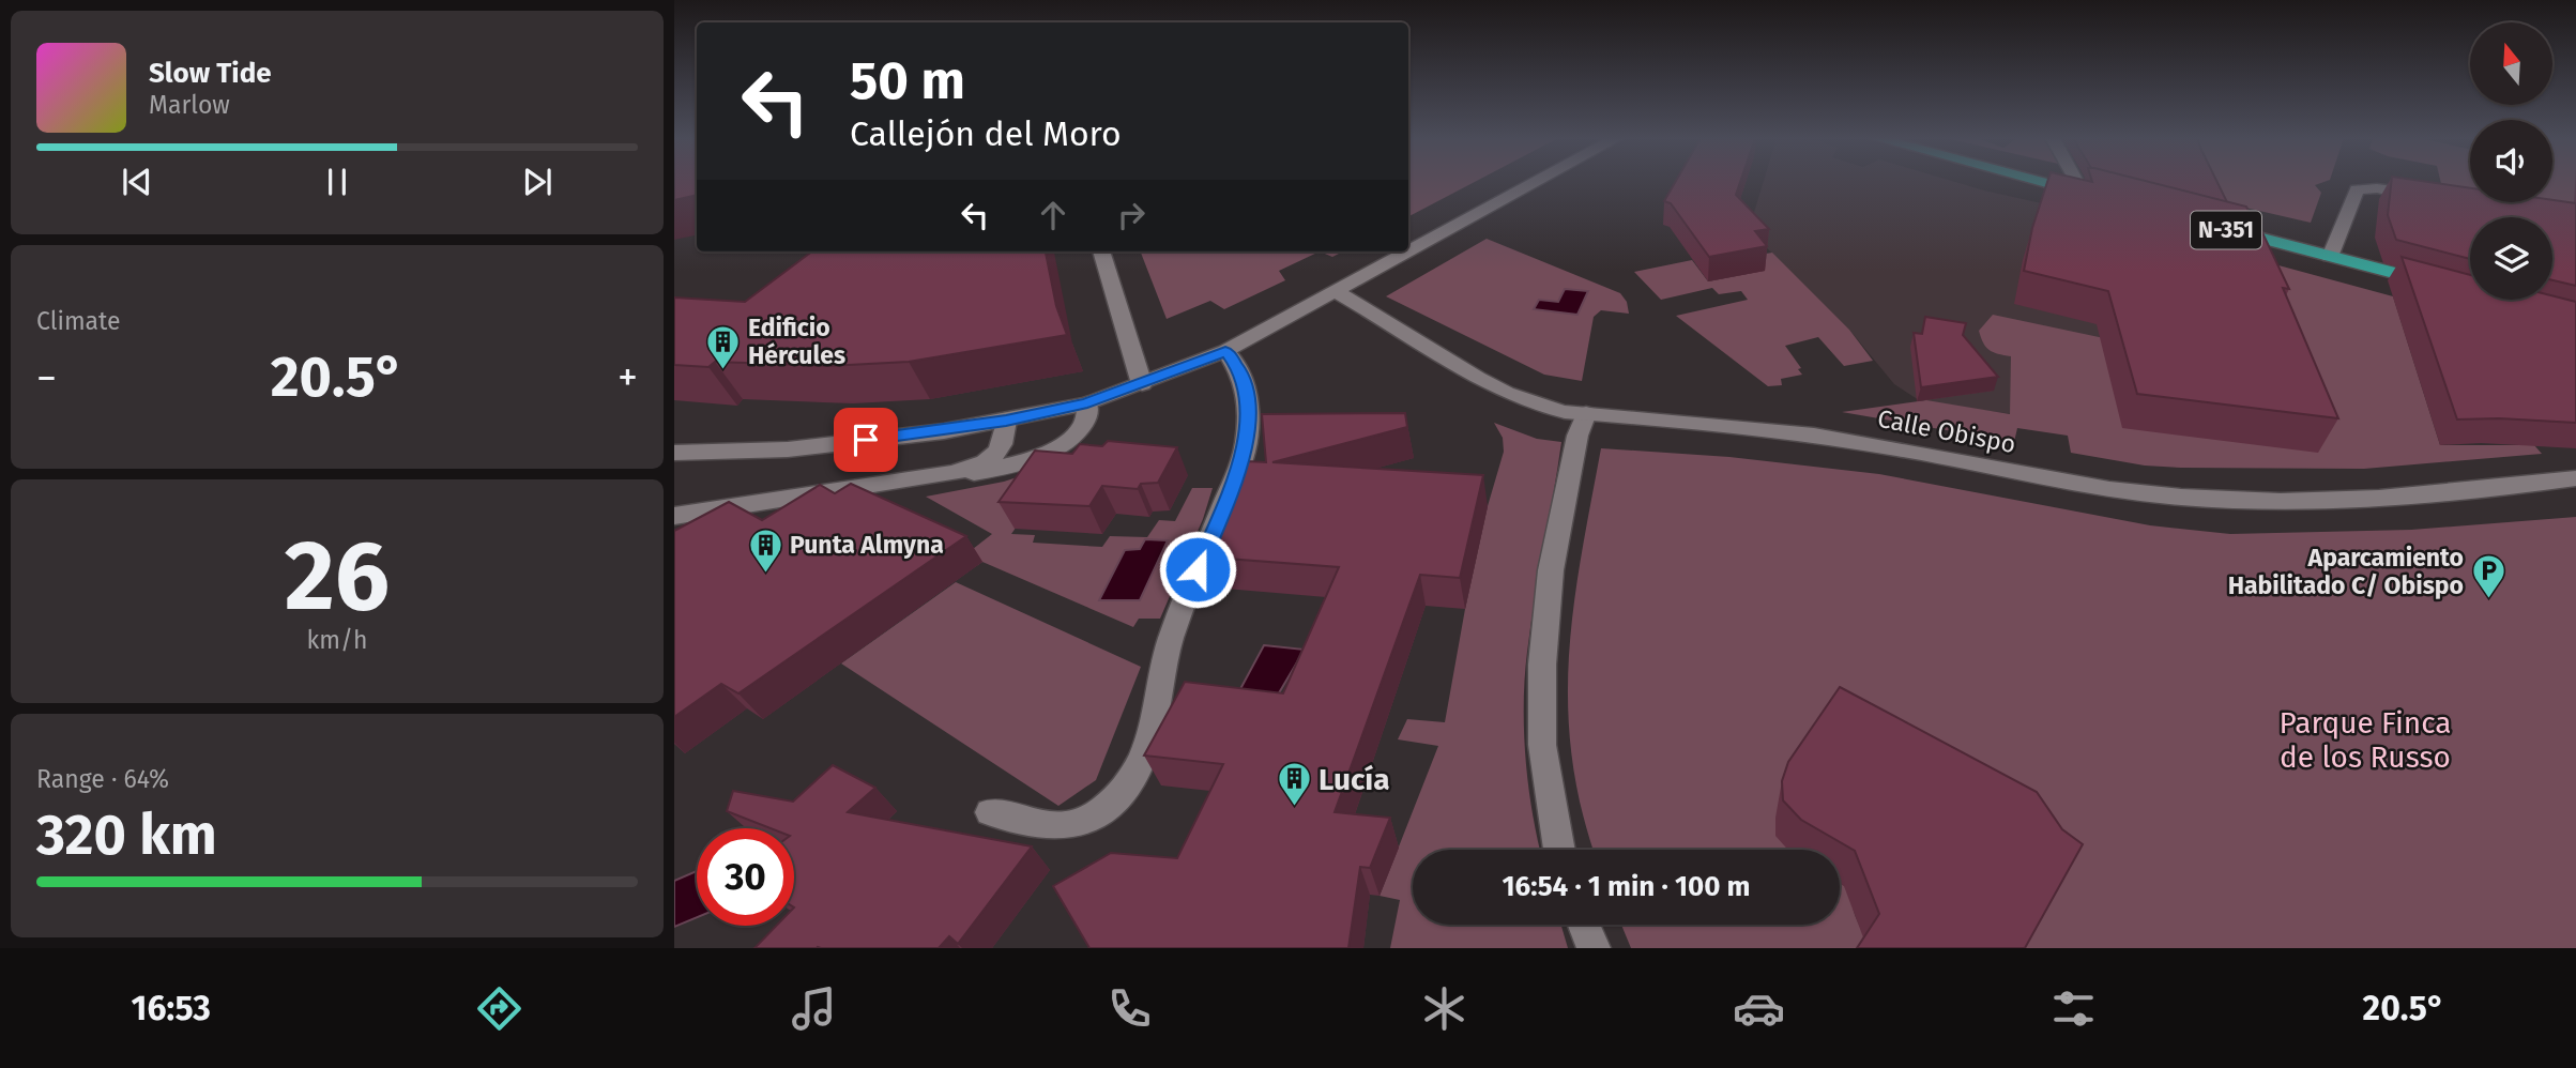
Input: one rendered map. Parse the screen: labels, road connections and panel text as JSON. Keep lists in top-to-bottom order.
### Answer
{
  "streets": {
    "highway": ["N-351"],
    "street": ["Calle Obispo"]
  },
  "parks": ["Parque Finca de los Russo"],
  "places": {
    "building": ["Edificio Hércules", "Punta Almyna", "Lucía"],
    "parking": ["Aparcamiento Habilitado C/ Obispo"]
  },
  "north": "top",
  "page": {
    "turn": ["50 m", "Callejón del Moro"],
    "song": ["Slow Tide", "Marlow"],
    "tile": [
      "Climate",
      ["26", "km/h"],
      ["Range · 64%", "320 km"]
    ],
    "heat": ["−", "20.5°", "+"],
    "limit": "30",
    "trip": "16:54 · 1 min · 100 m",
    "tabs": ["16:53", "20.5°"]
  }
}
